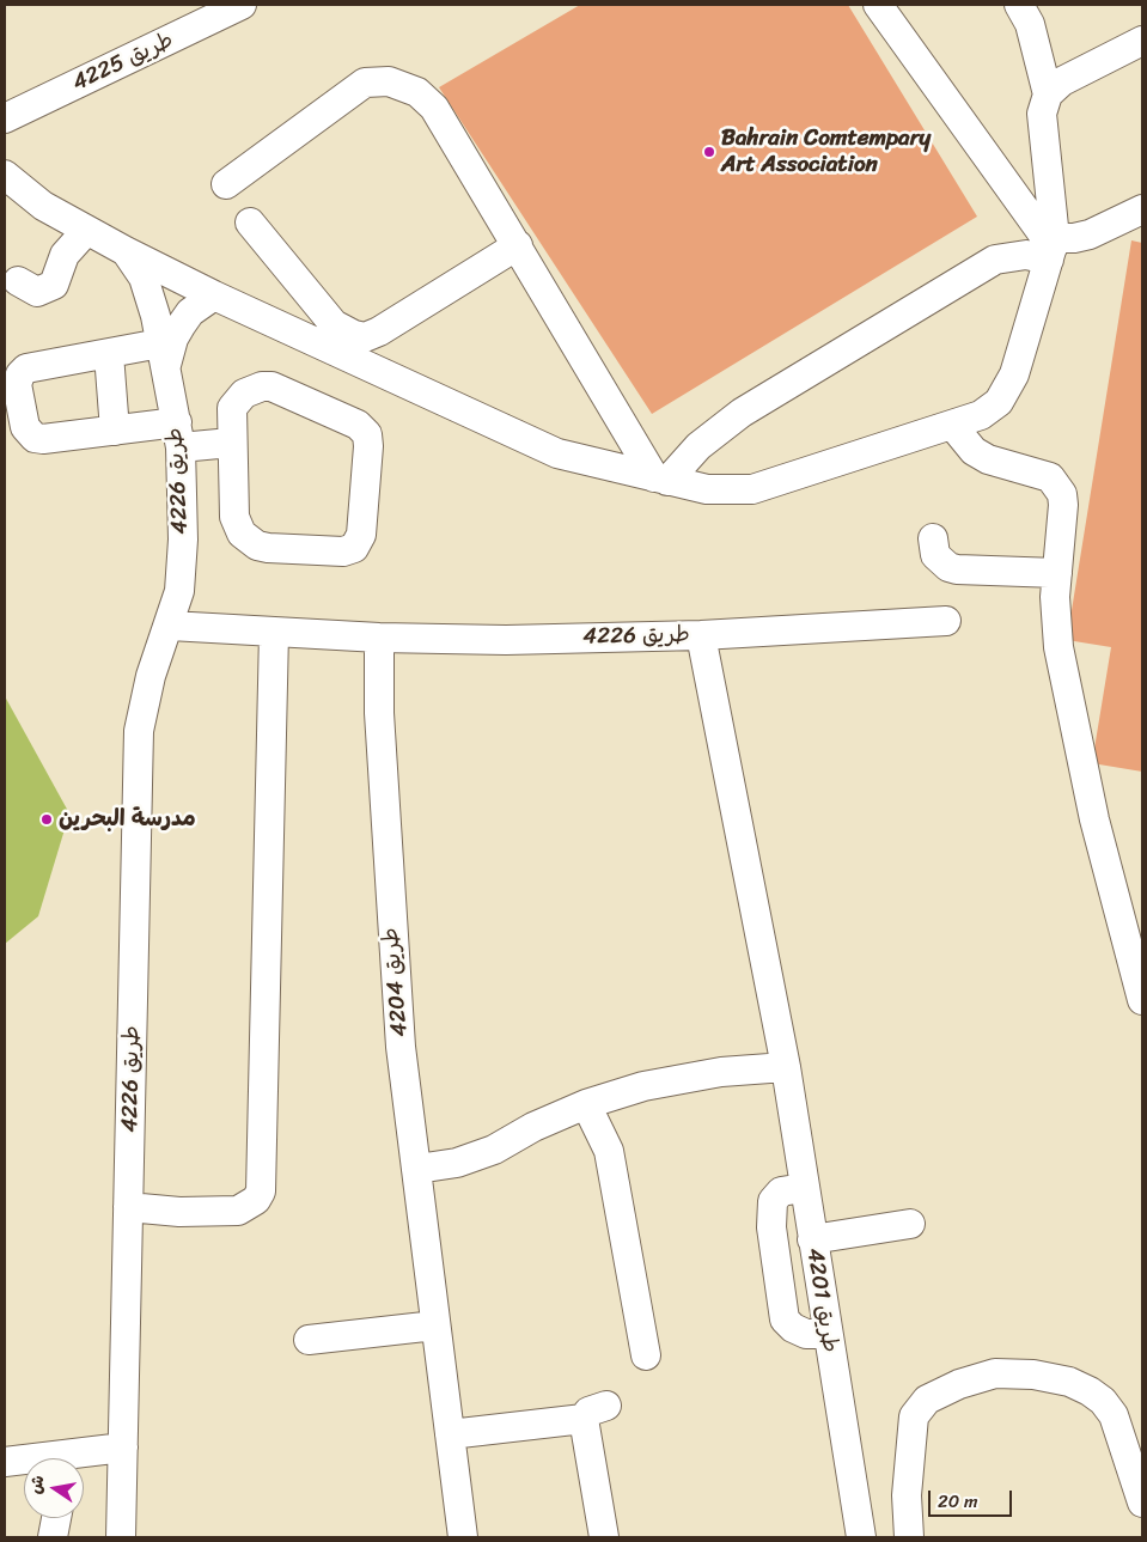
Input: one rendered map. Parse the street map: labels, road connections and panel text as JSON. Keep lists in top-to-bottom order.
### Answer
{
  "streets": {
    "street": [
      "طريق 4225",
      "طريق 4226",
      "طريق 4204",
      "طريق 4201"
    ]
  },
  "crossings": [
    ["طريق 4226", "طريق 4204"],
    ["طريق 4226", "طريق 4201"]
  ],
  "places": ["Bahrain Comtempary Art Association", "مدرسة البحرين"],
  "scale_bar": "20 m",
  "north": "left"
}
